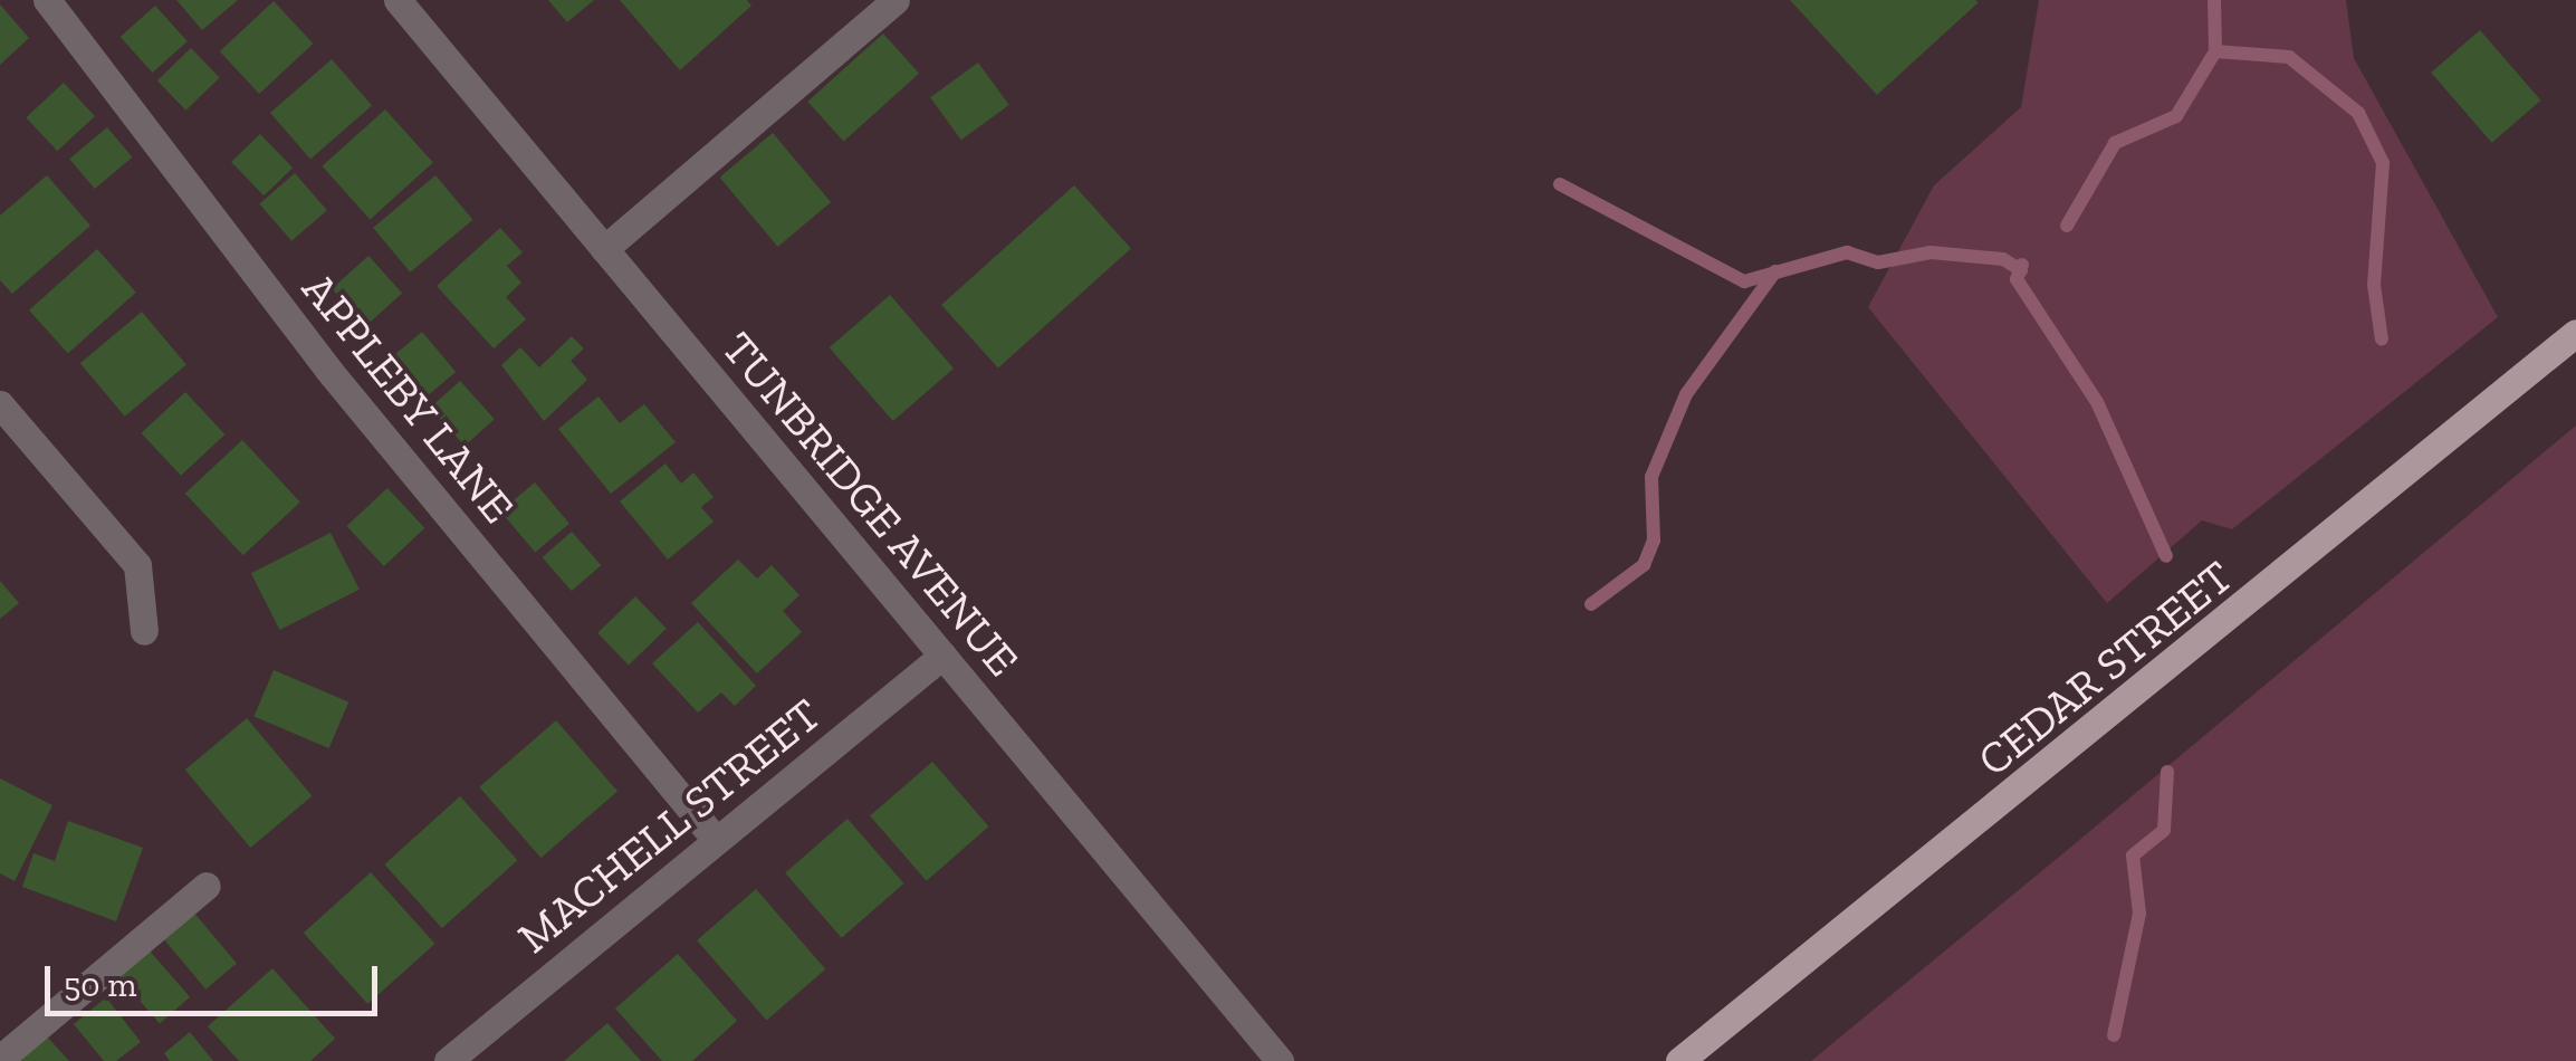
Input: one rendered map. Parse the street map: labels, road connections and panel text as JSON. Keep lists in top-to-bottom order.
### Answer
{
  "streets": {
    "main road": ["CEDAR STREET"],
    "street": ["APPLEBY LANE", "TUNBRIDGE AVENUE", "MACHELL STREET"]
  },
  "crossings": [
    ["APPLEBY LANE", "MACHELL STREET"],
    ["TUNBRIDGE AVENUE", "MACHELL STREET"]
  ],
  "scale_bar": "50 m"
}
